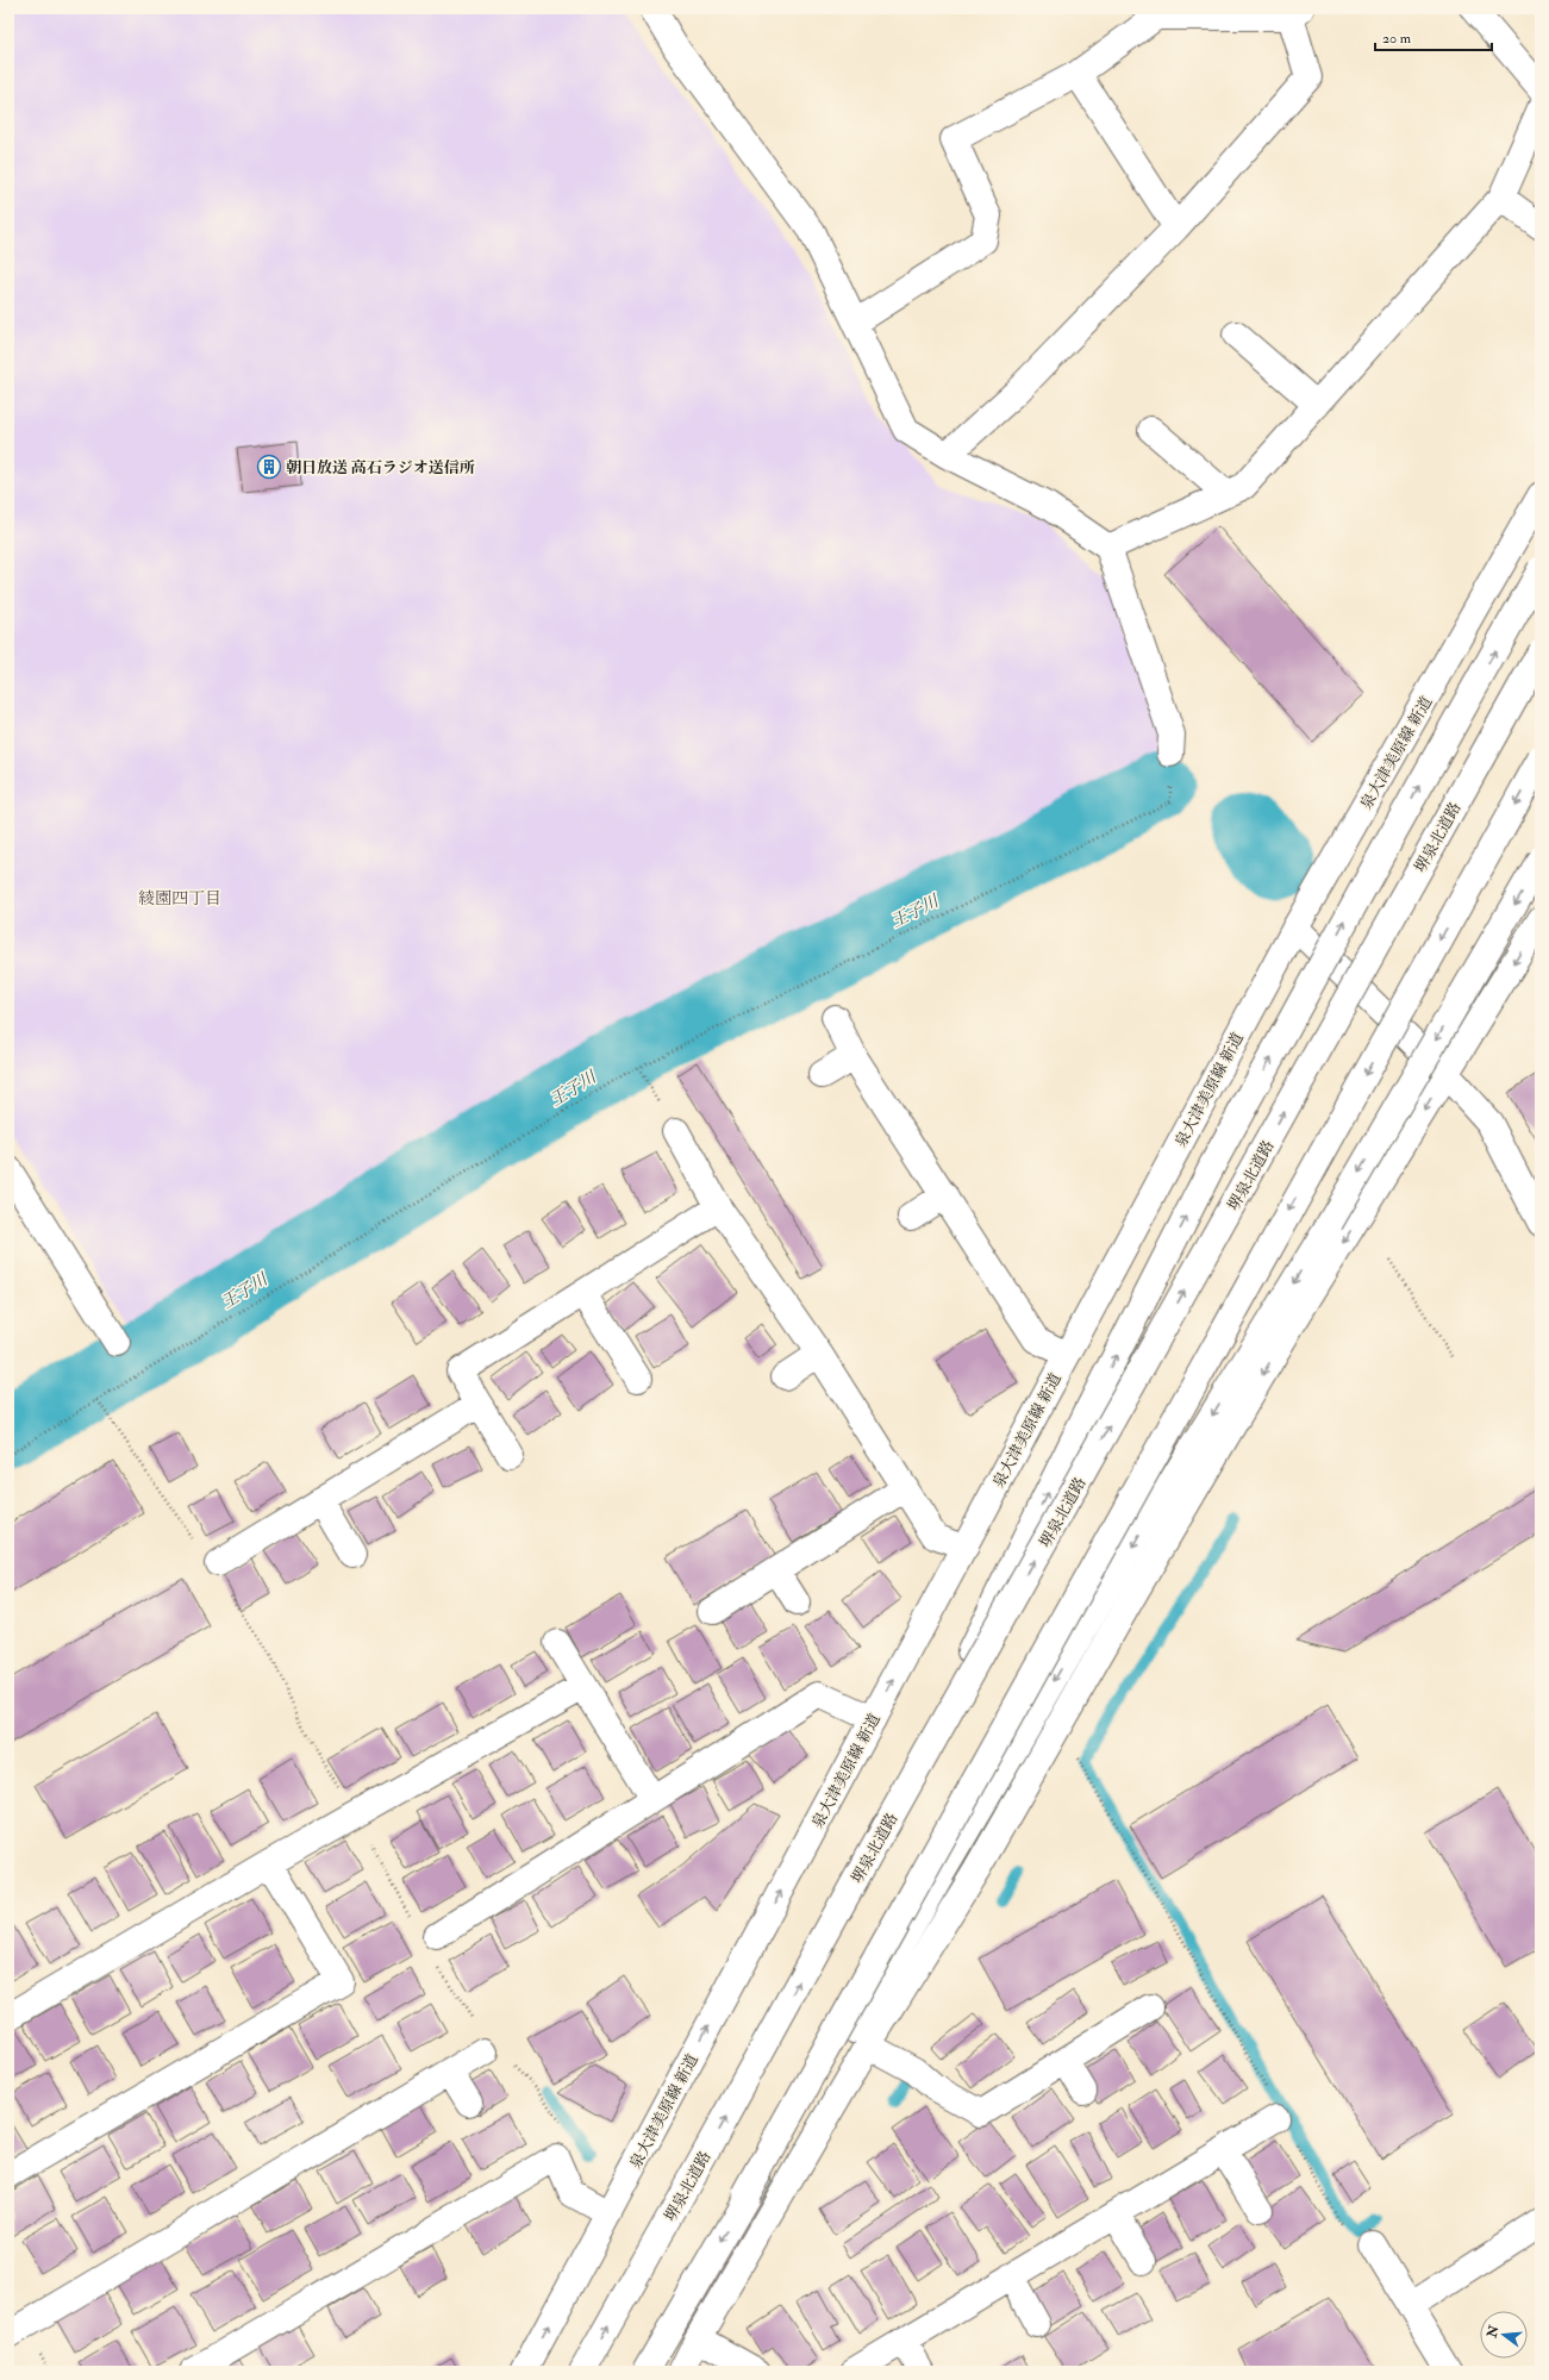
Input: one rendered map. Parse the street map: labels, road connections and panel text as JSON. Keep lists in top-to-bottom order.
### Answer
{
  "streets": {
    "main road": ["泉大津美原線 新道", "堺泉北道路"]
  },
  "districts": ["綾園四丁目"],
  "water": ["王子川"],
  "places": {
    "building": ["朝日放送 高石ラジオ送信所"]
  },
  "scale_bar": "20 m",
  "north": "left"
}
